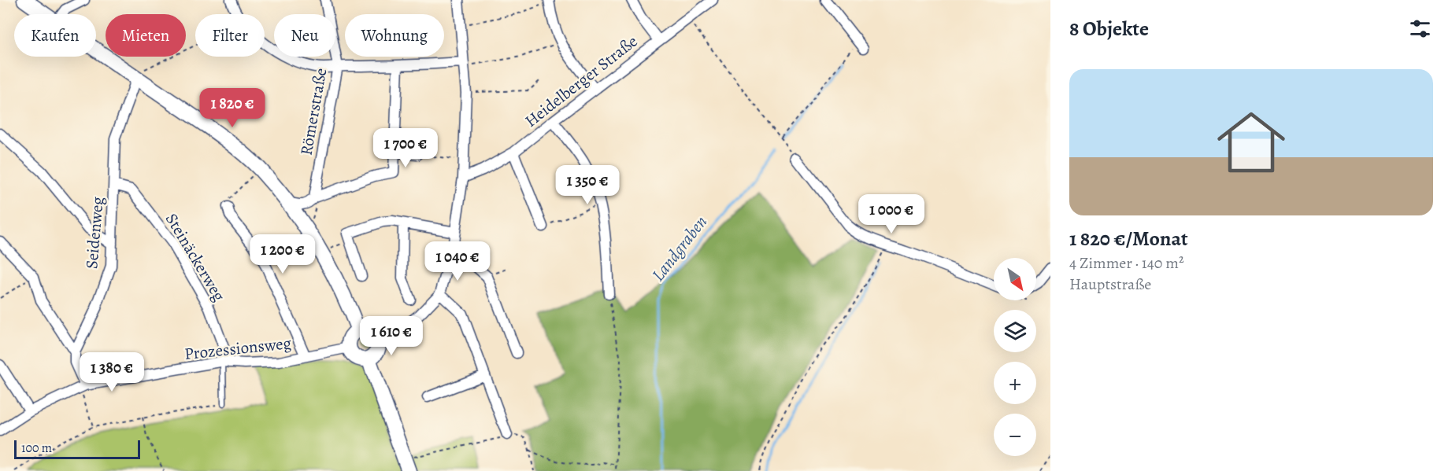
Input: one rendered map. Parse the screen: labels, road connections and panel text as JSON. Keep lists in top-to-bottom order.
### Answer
{
  "streets": {
    "street": [
      "Heidelberger Straße",
      "Römerstraße",
      "Seidenweg",
      "Steinäckerweg",
      "Prozessionsweg"
    ]
  },
  "crossings": [
    ["Seidenweg", "Steinäckerweg"],
    ["Steinäckerweg", "Prozessionsweg"]
  ],
  "water": ["Landgraben"],
  "scale_bar": "100 m",
  "north": "bottom right",
  "page": {
    "heading": "8 Objekte",
    "chip": [
      "Kaufen",
      "Mieten",
      "Filter",
      "Neu",
      "Wohnung"
    ],
    "list": [
      {
        "name": "1 820 €/Monat",
        "note": "4 Zimmer · 140 m² · Hauptstraße"
      }
    ],
    "price": [
      "1 820 €",
      "1 700 €",
      "1 350 €",
      "1 000 €",
      "1 200 €",
      "1 040 €",
      "1 610 €",
      "1 380 €"
    ],
    "map_buttons": ["+", "−"],
    "scale": "100 m"
  }
}
